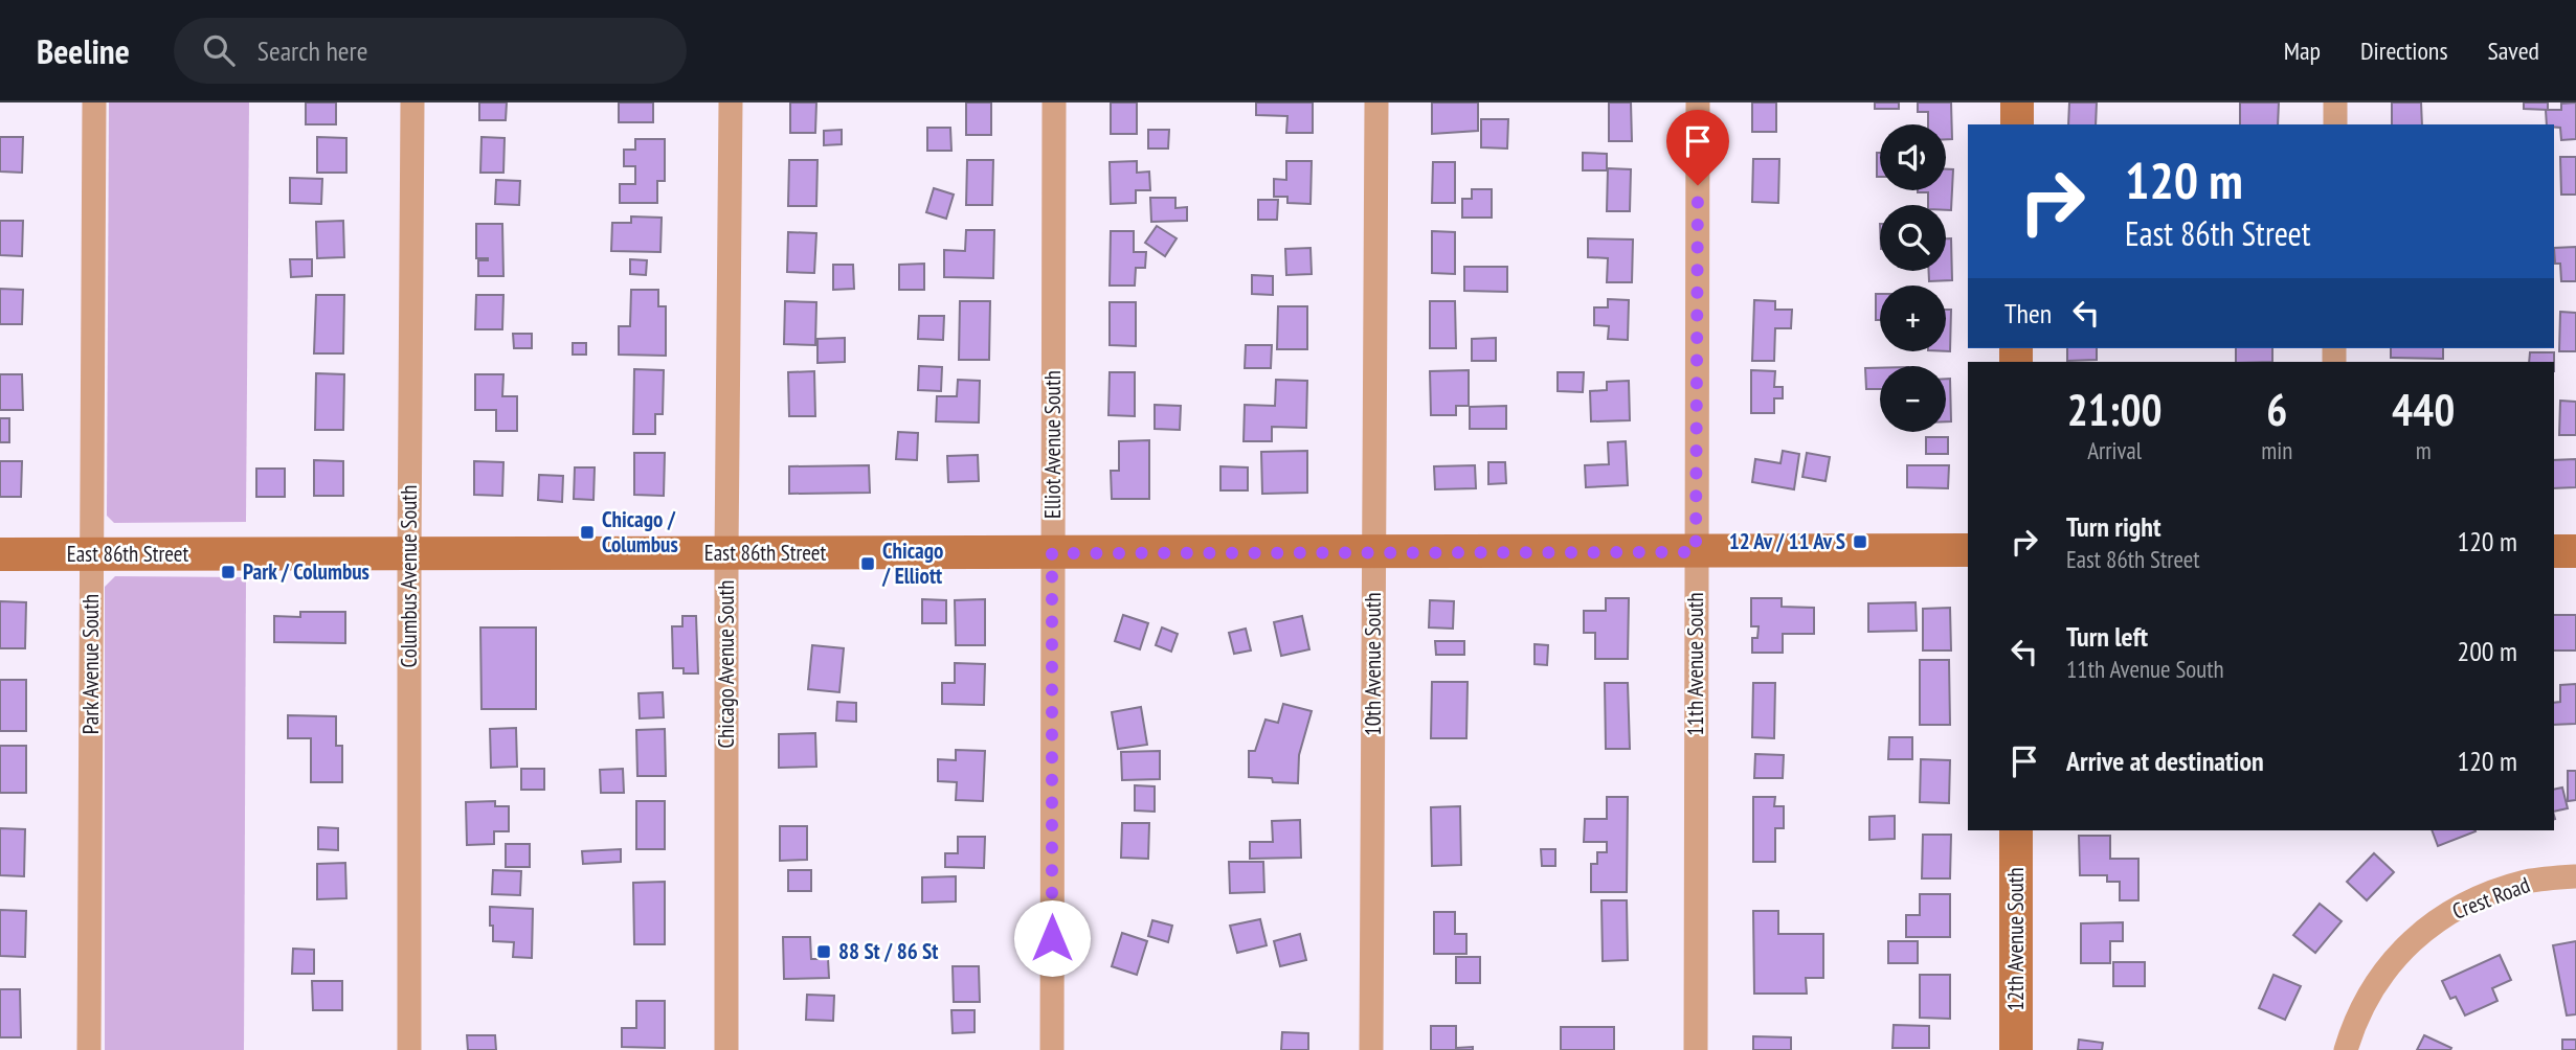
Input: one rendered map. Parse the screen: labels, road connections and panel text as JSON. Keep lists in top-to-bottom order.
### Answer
{
  "streets": {
    "street": [
      "Elliot Avenue South",
      "East 86th Street",
      "Columbus Avenue South",
      "Park Avenue South",
      "Chicago Avenue South",
      "10th Avenue South",
      "11th Avenue South",
      "Crest Road",
      "12th Avenue South"
    ]
  },
  "crossings": [
    ["Elliot Avenue South", "East 86th Street"],
    ["East 86th Street", "Columbus Avenue South"],
    ["East 86th Street", "Park Avenue South"],
    ["East 86th Street", "Chicago Avenue South"],
    ["East 86th Street", "10th Avenue South"],
    ["East 86th Street", "11th Avenue South"]
  ],
  "places": {
    "transit": [
      "Chicago / Columbus",
      "12 Av / 11 Av S",
      "Chicago / Elliott",
      "Park / Columbus",
      "88 St / 86 St"
    ]
  },
  "page": {
    "header": "Beeline",
    "search": "Search here",
    "nav": ["Map", "Directions", "Saved"],
    "map_buttons": ["+", "−"],
    "turn": ["120 m", "East 86th Street"],
    "then": "Then",
    "eta": [
      "21:00",
      "Arrival",
      "6",
      "min",
      "440",
      "m"
    ],
    "list": [
      {
        "name": "Turn right",
        "note": "East 86th Street",
        "value": "120 m"
      },
      {
        "name": "Turn left",
        "note": "11th Avenue South",
        "value": "200 m"
      },
      {
        "name": "Arrive at destination",
        "value": "120 m"
      }
    ]
  }
}
